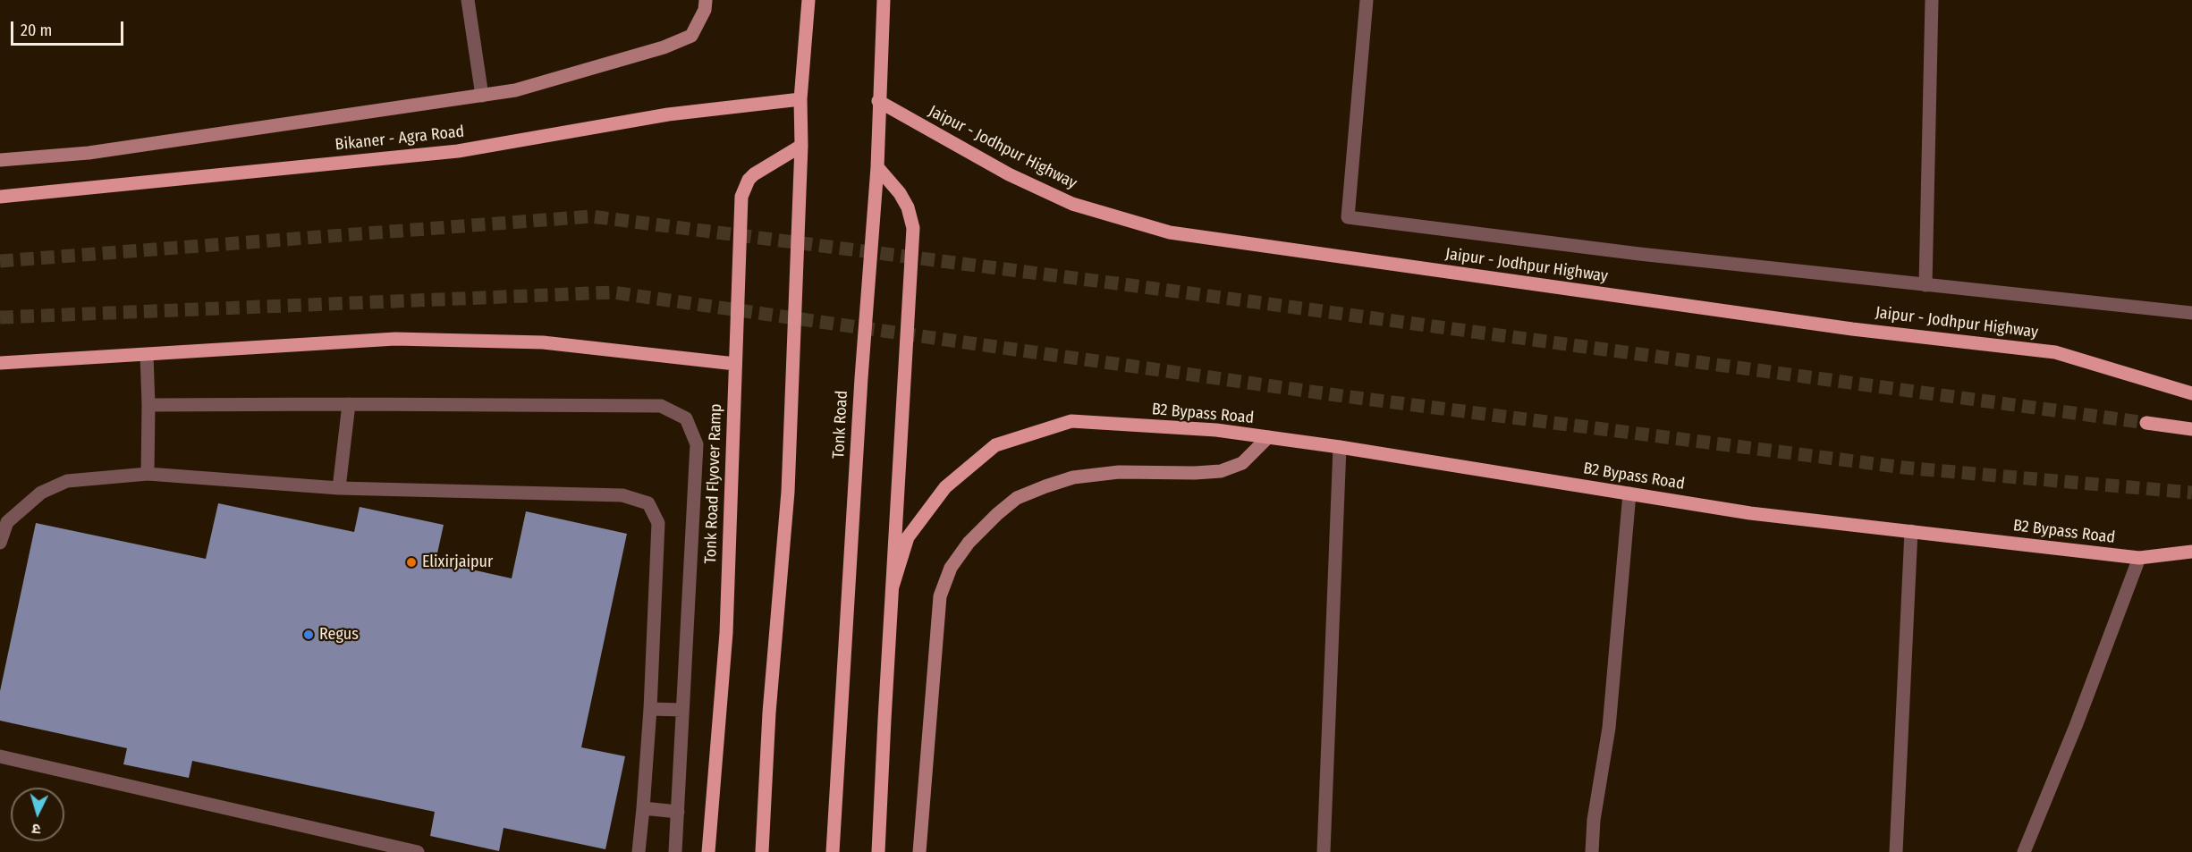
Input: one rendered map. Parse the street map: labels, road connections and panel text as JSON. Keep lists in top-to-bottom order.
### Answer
{
  "streets": {
    "main road": [
      "Bikaner - Agra Road",
      "Jaipur - Jodhpur Highway",
      "B2 Bypass Road",
      "Tonk Road",
      "Tonk Road Flyover Ramp"
    ]
  },
  "crossings": [
    ["Jaipur - Jodhpur Highway", "Tonk Road"]
  ],
  "places": ["Elixirjaipur", "Regus"],
  "scale_bar": "20 m",
  "north": "bottom"
}
